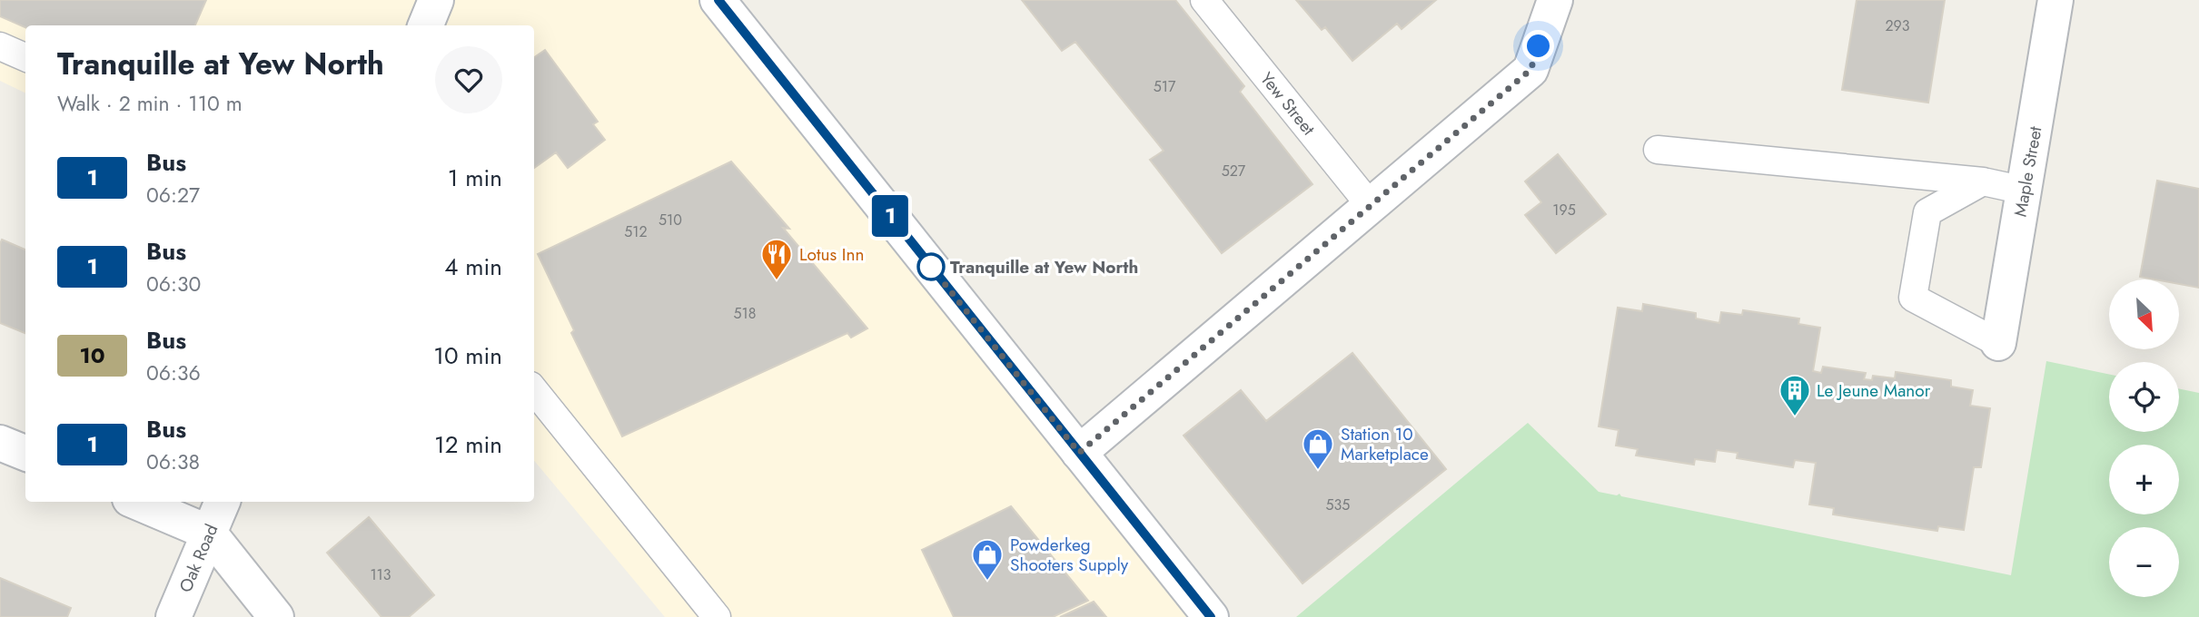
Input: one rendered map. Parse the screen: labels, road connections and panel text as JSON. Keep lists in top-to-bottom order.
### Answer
{
  "streets": {
    "street": ["Maple Street", "Oak Road"],
    "lane": ["Yew Street"]
  },
  "places": {
    "other": ["Tranquille at Yew North"],
    "restaurant": ["Lotus Inn"],
    "building": ["Le Jeune Manor"],
    "shop": ["Station 10 Marketplace", "Powderkeg Shooters Supply"]
  },
  "lines": ["bus line 1"],
  "house_numbers": [
    "293",
    "517",
    "527",
    "195",
    "510",
    "512",
    "518",
    "535",
    "113"
  ],
  "north": "bottom right",
  "page": {
    "on_map": "1",
    "heading": ["Tranquille at Yew North", "Walk · 2 min · 110 m"],
    "list": [
      {
        "mark": "1",
        "name": "Bus",
        "note": "06:27",
        "value": "1 min"
      },
      {
        "mark": "1",
        "name": "Bus",
        "note": "06:30",
        "value": "4 min"
      },
      {
        "mark": "10",
        "name": "Bus",
        "note": "06:36",
        "value": "10 min"
      },
      {
        "mark": "1",
        "name": "Bus",
        "note": "06:38",
        "value": "12 min"
      }
    ],
    "map_buttons": ["+", "−"]
  }
}
